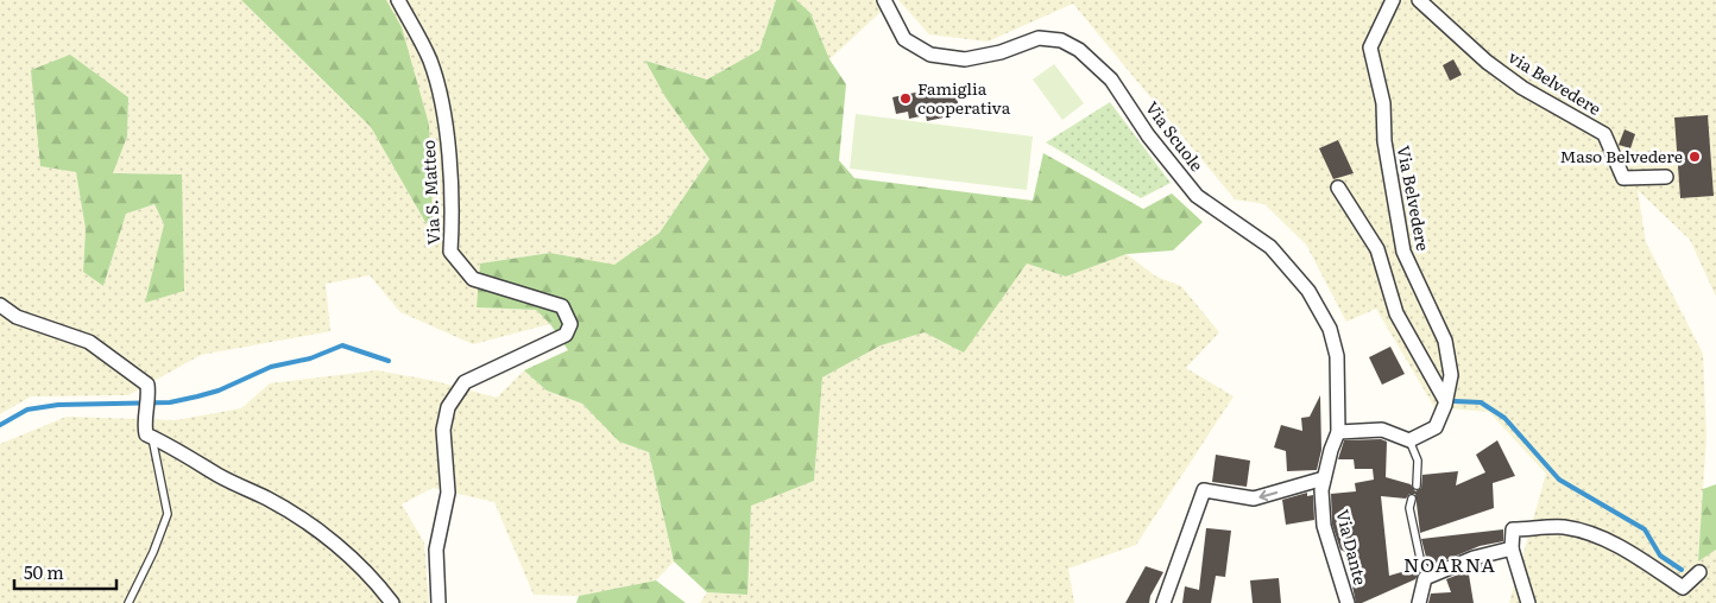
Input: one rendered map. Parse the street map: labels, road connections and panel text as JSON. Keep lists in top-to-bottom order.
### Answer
{
  "streets": {
    "street": [
      "via Belvedere",
      "Via Scuole",
      "Via S. Matteo",
      "Via Belvedere",
      "Via Dante"
    ]
  },
  "crossings": [
    ["Via Scuole", "Via Dante"]
  ],
  "districts": ["NOARNA"],
  "places": ["Famiglia cooperativa", "Maso Belvedere"],
  "scale_bar": "50 m"
}
